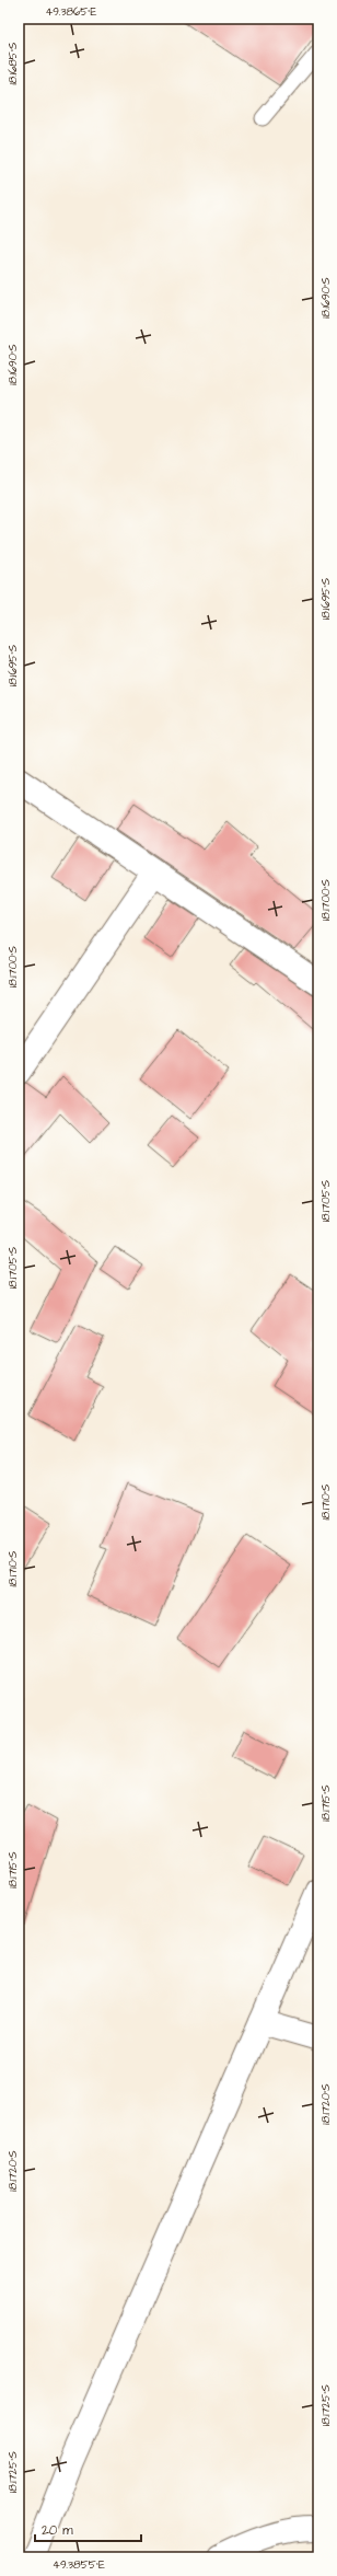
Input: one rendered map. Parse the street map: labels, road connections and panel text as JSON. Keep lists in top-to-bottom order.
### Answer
{
  "scale_bar": "20 m",
  "coordinates": [
    "49.3865°E",
    "18.1685°S",
    "18.1690°S",
    "18.1695°S",
    "18.1700°S",
    "18.1705°S",
    "18.1710°S",
    "18.1715°S",
    "18.1720°S",
    "18.1725°S",
    "49.3855°E"
  ]
}
